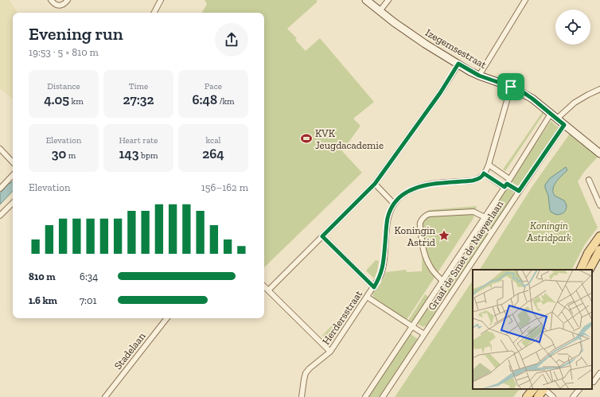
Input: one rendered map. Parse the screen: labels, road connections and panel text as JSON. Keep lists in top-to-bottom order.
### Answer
{
  "streets": {
    "street": [
      "Izegemsestraat",
      "Graaf de Smet de Naeyerlaan",
      "Herdersstraat",
      "Stadelaan"
    ]
  },
  "crossings": [
    ["Izegemsestraat", "Graaf de Smet de Naeyerlaan"]
  ],
  "parks": ["Koningin Astridpark"],
  "places": {
    "sports": ["KVK Jeugdacademie"],
    "place": ["Koningin Astrid"]
  },
  "page": {
    "heading": ["Evening run", "19:53 · 5 × 810 m"],
    "stats": [
      ["Distance", "4.05 km"],
      ["Time", "27:32"],
      ["Pace", "6:48 /km"],
      ["Elevation", "30 m"],
      ["Heart rate", "143 bpm"],
      ["kcal", "264"]
    ],
    "chart": ["Elevation", "156–162 m"],
    "list": [
      {
        "name": "810 m",
        "note": "6:34"
      },
      {
        "name": "1.6 km",
        "note": "7:01"
      }
    ]
  }
}
